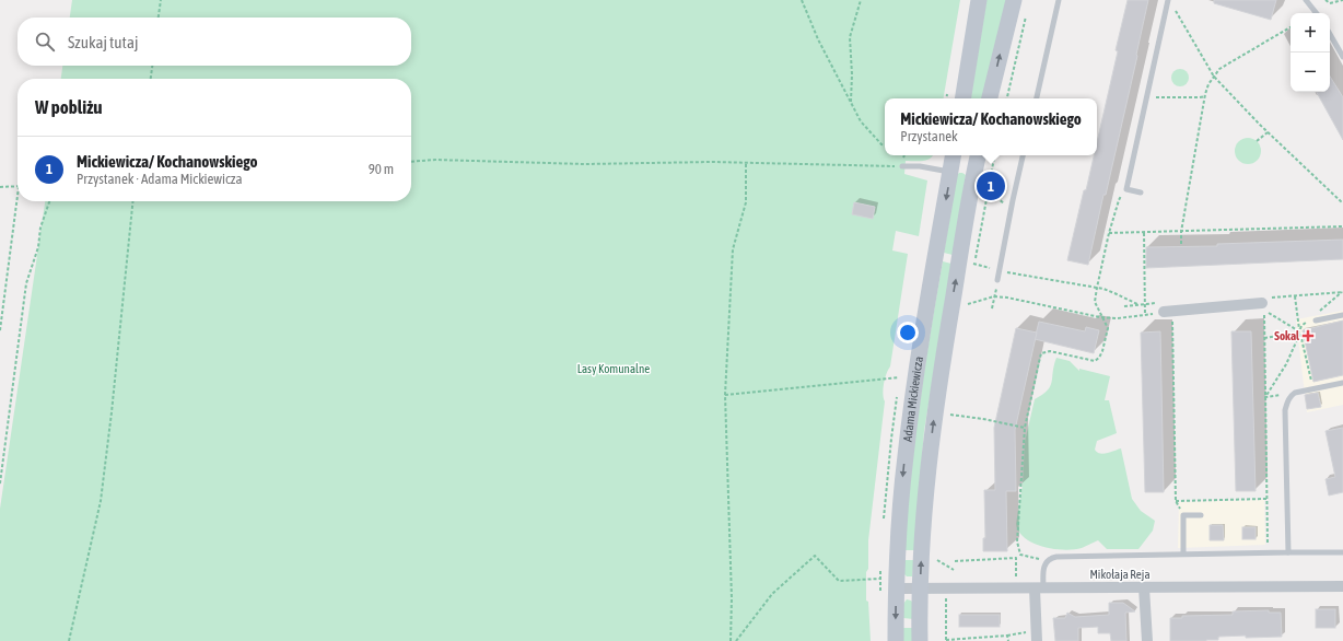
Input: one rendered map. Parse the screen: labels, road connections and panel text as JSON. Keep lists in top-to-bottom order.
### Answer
{
  "streets": {
    "street": ["Adama Mickiewicza", "Mikołaja Reja"]
  },
  "crossings": [
    ["Adama Mickiewicza", "Mikołaja Reja"]
  ],
  "parks": ["Lasy Komunalne"],
  "places": {
    "health": ["Sokal"]
  },
  "page": {
    "map_buttons": ["+", "−"],
    "search": "Szukaj tutaj",
    "heading": "W pobliżu",
    "popup": ["Mickiewicza/ Kochanowskiego", "Przystanek"],
    "list": [
      {
        "mark": "1",
        "name": "Mickiewicza/ Kochanowskiego",
        "note": "Przystanek · Adama Mickiewicza",
        "value": "90 m"
      }
    ],
    "pins": "1"
  }
}
